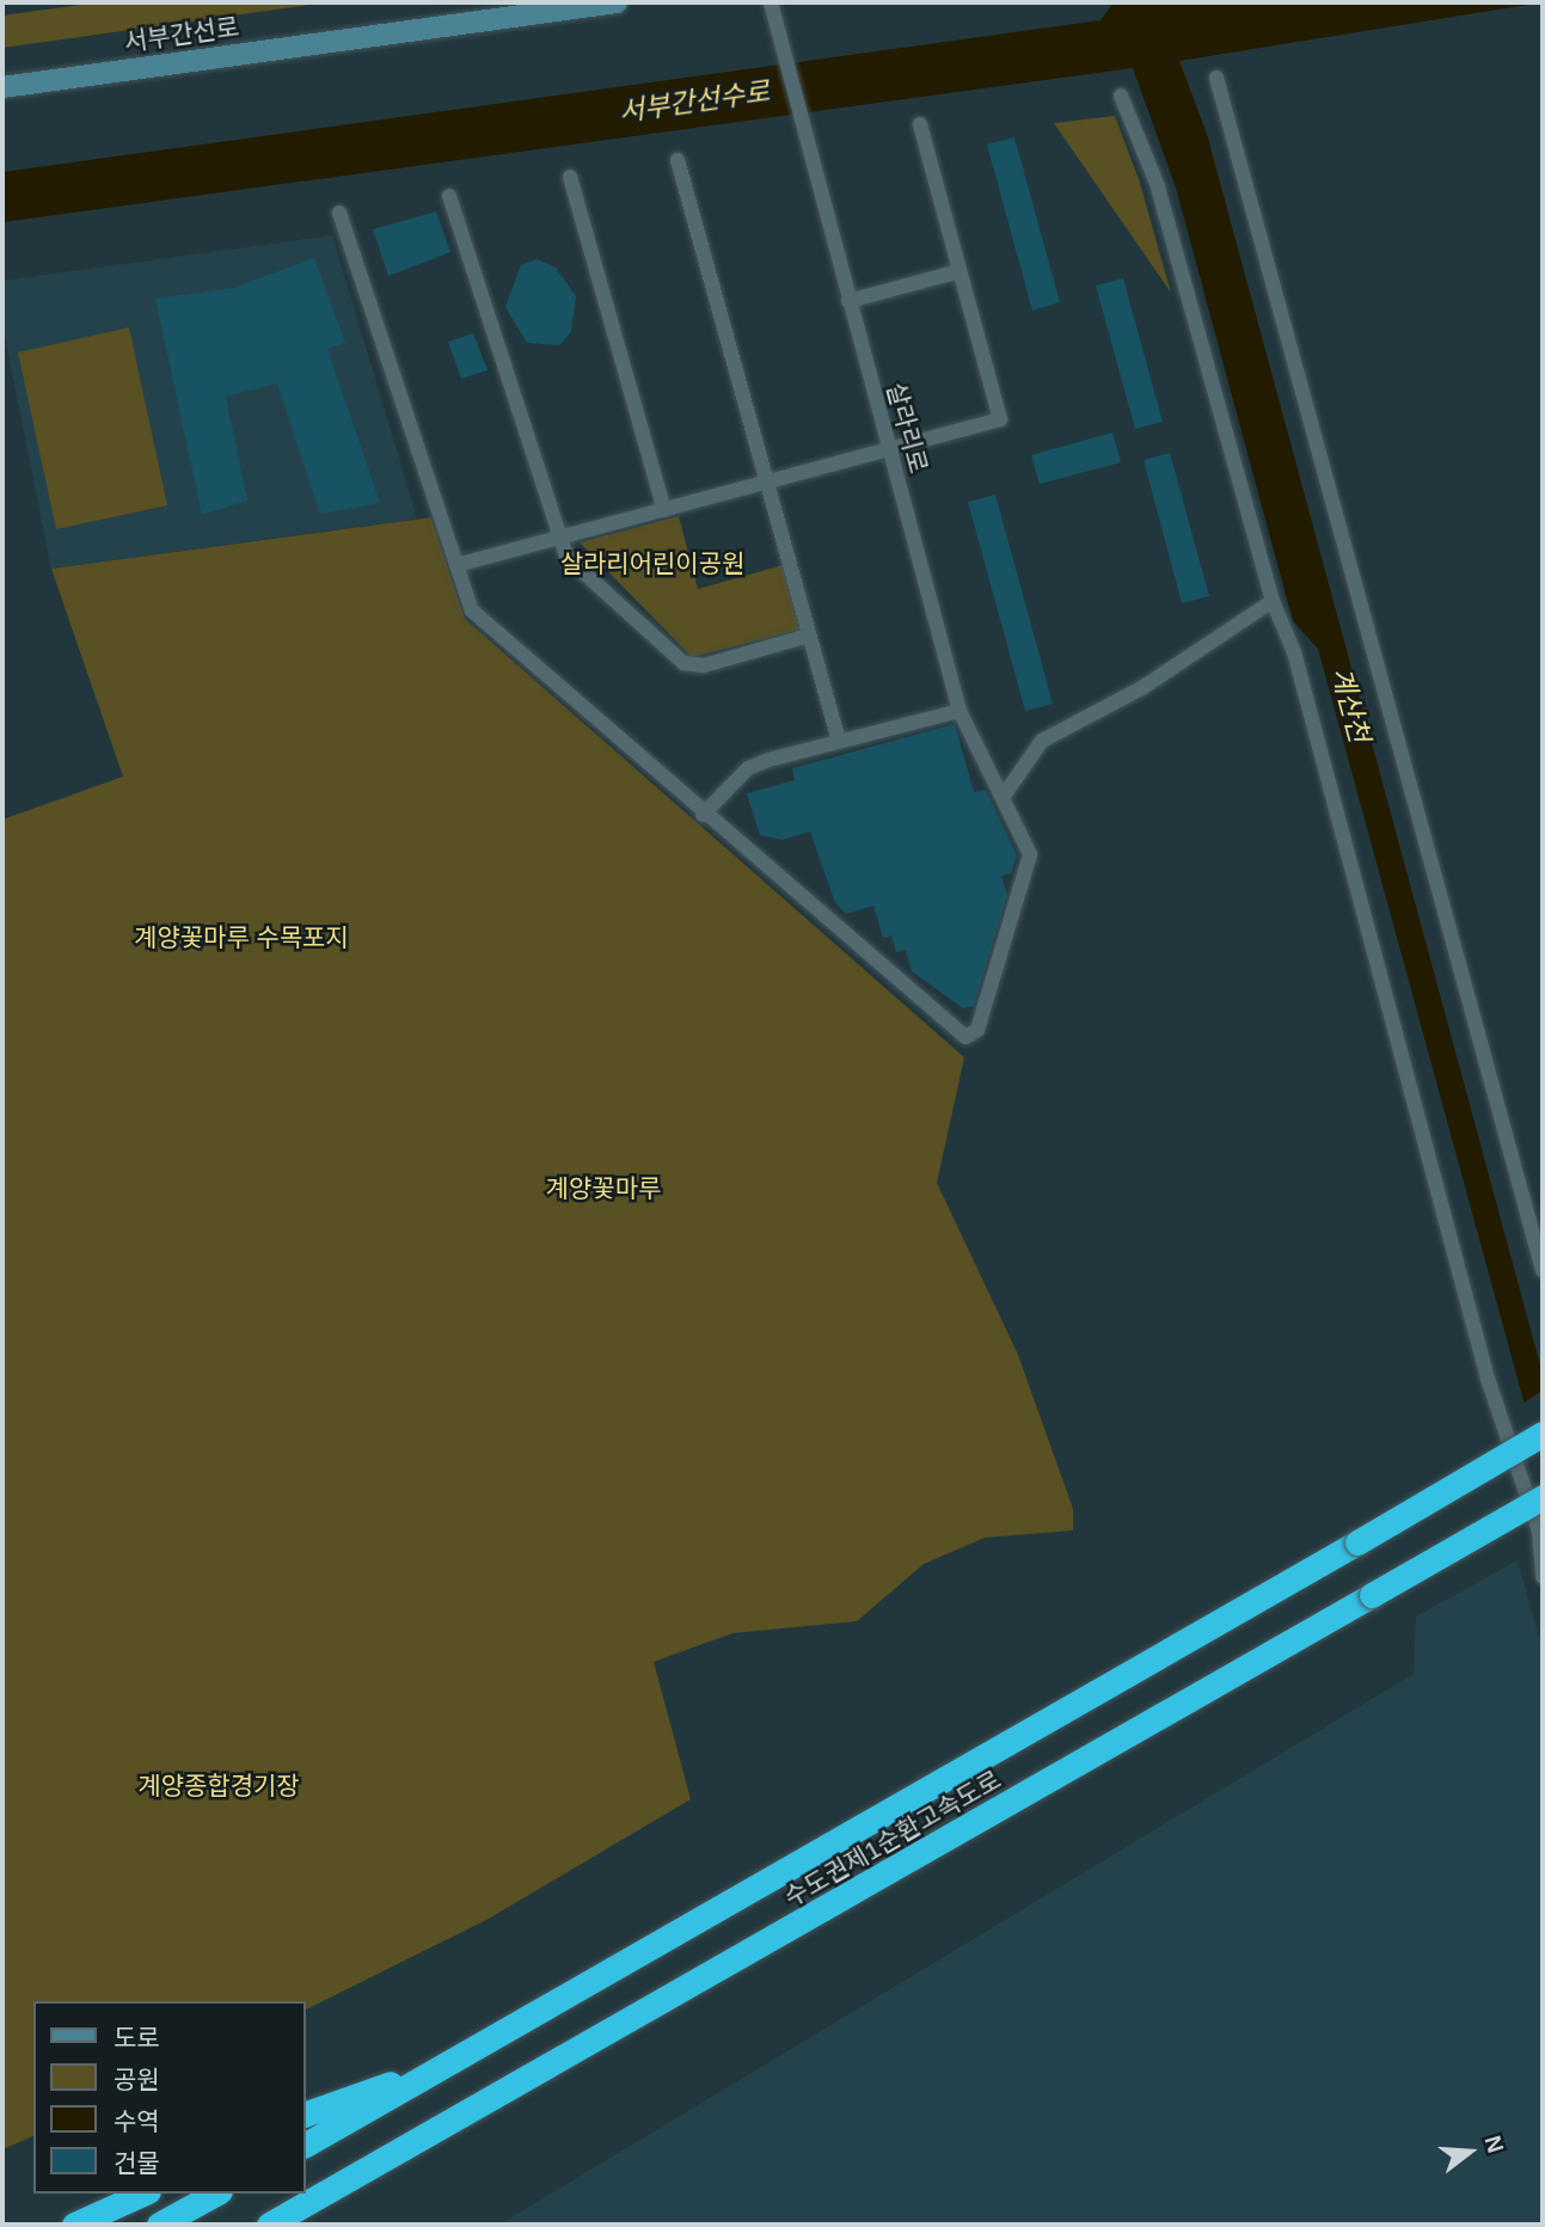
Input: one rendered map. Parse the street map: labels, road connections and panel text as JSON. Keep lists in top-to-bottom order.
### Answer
{
  "streets": {
    "highway": ["수도권제1순환고속도로"],
    "main road": ["서부간선로"],
    "street": ["살라리로"]
  },
  "water": ["서부간선수로", "계산천"],
  "parks": [
    "살라리어린이공원",
    "계양꽃마루 수목포지",
    "계양꽃마루",
    "계양종합경기장"
  ],
  "legend": [
    "도로",
    "공원",
    "수역",
    "건물"
  ],
  "north": "right"
}
